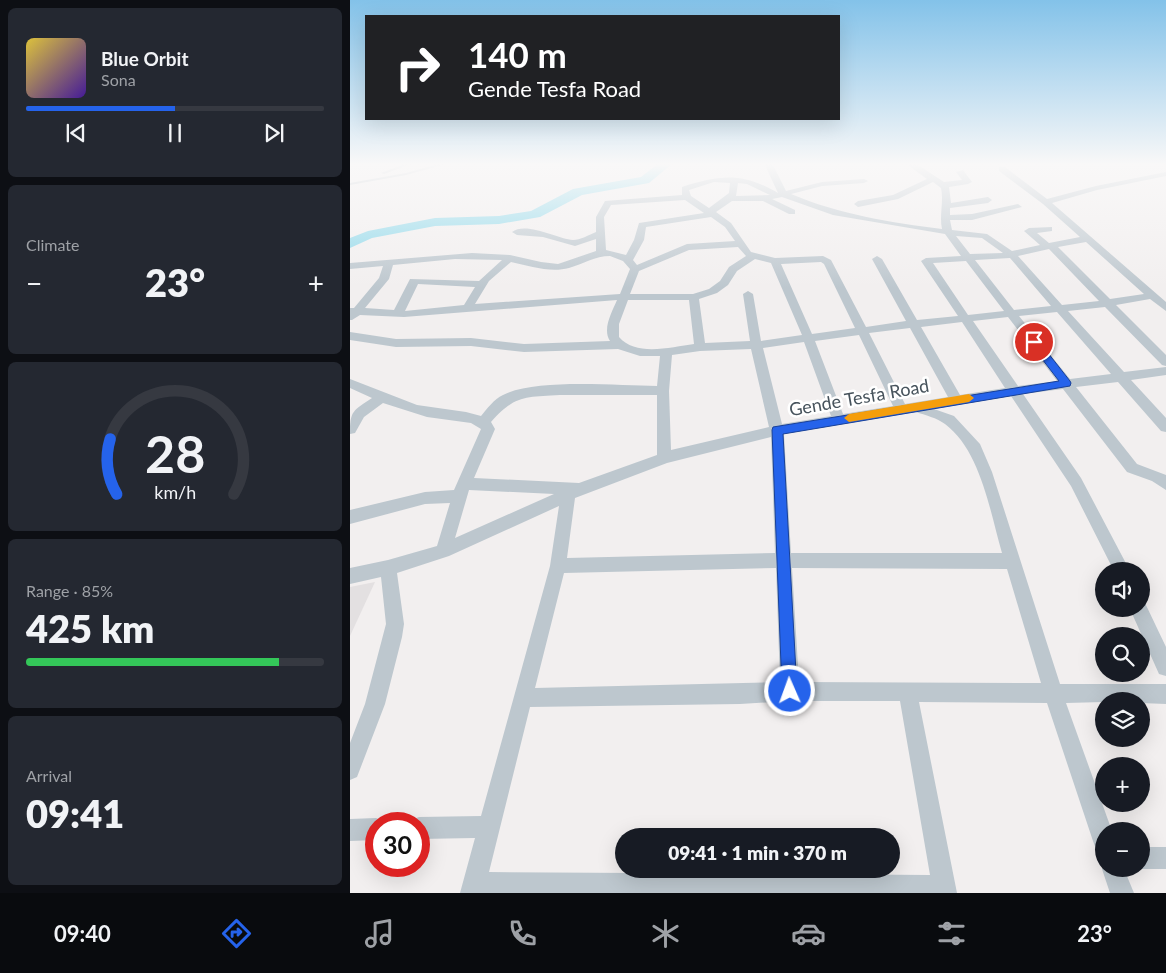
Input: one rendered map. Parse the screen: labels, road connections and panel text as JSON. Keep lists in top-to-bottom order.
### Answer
{
  "streets": {
    "street": ["Gende Tesfa Road"]
  },
  "page": {
    "turn": ["140 m", "Gende Tesfa Road"],
    "song": ["Blue Orbit", "Sona"],
    "tile": [
      "Climate",
      ["Range · 85%", "425 km"],
      ["Arrival", "09:41"]
    ],
    "heat": ["−", "23°", "+"],
    "map_buttons": ["+", "−"],
    "limit": "30",
    "trip": "09:41 · 1 min · 370 m",
    "tabs": ["09:40", "23°"],
    "gauge": ["28", "km/h"]
  }
}
